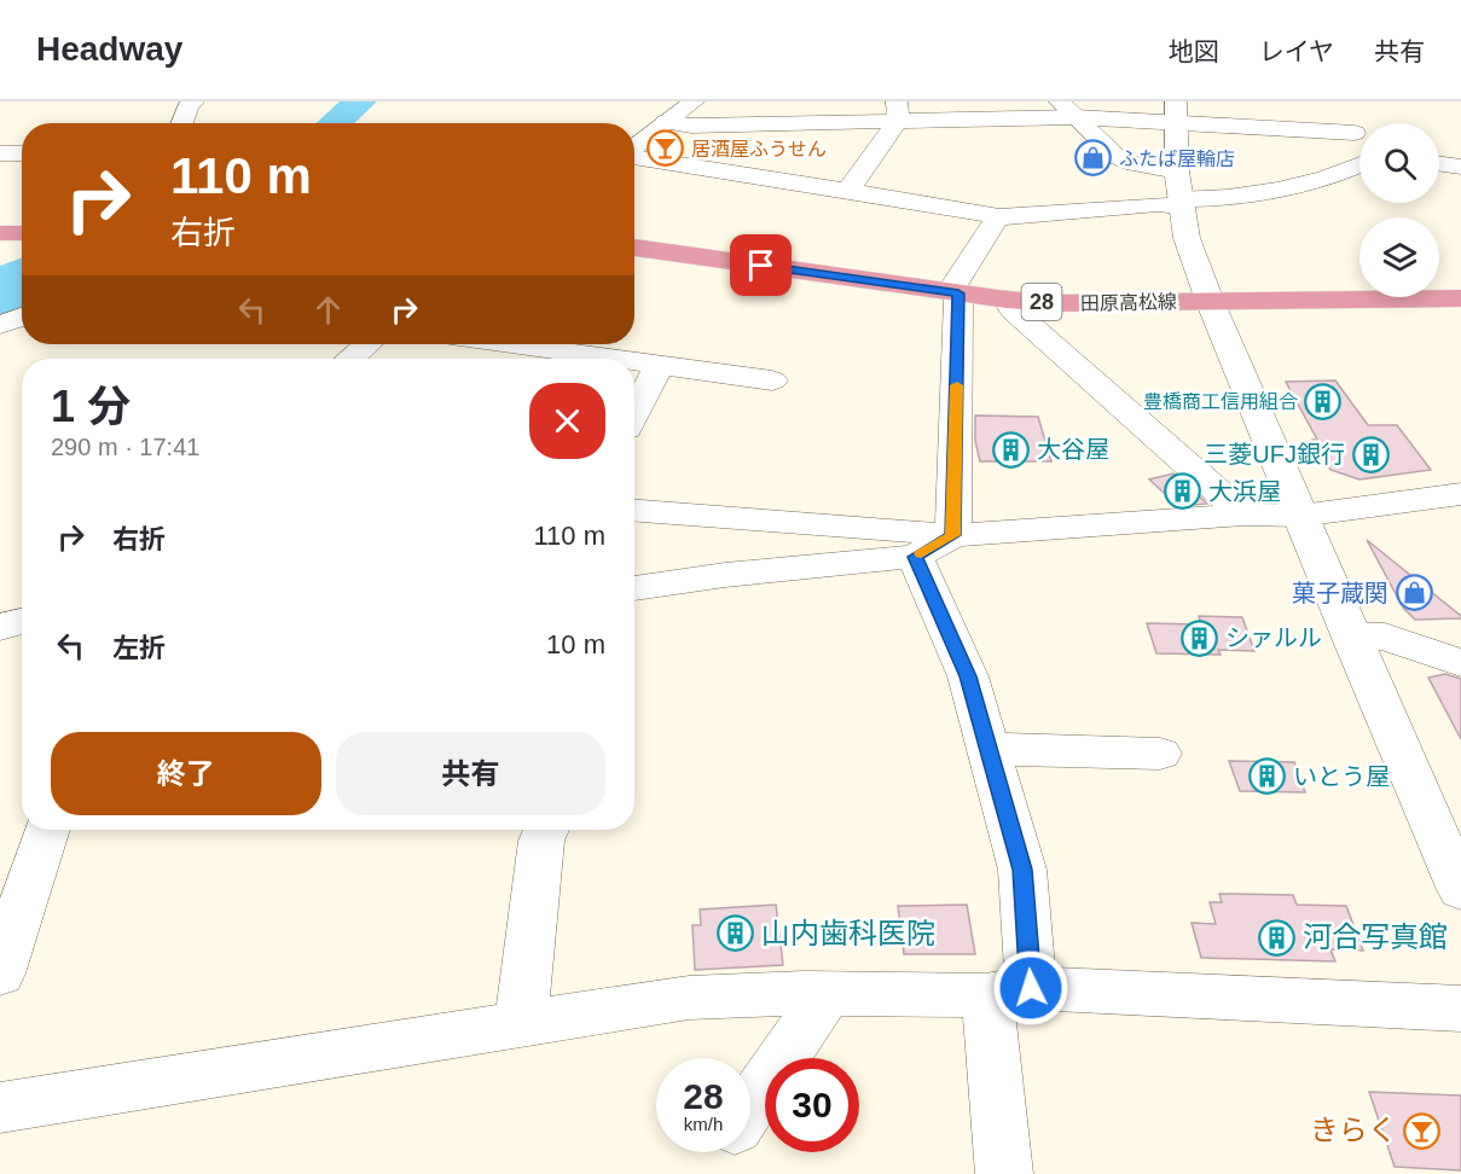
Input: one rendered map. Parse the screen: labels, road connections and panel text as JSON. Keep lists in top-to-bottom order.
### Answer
{
  "streets": {
    "main road": ["28", "田原高松線"]
  },
  "places": {
    "bar": ["居酒屋ふうせん", "きらく"],
    "shop": ["ふたば屋輪店", "菓子蔵関"],
    "building": [
      "豊橋商工信用組合",
      "大谷屋",
      "三菱UFJ銀行",
      "大浜屋",
      "シァルル",
      "いとう屋",
      "山内歯科医院",
      "河合写真館"
    ]
  },
  "page": {
    "header": "Headway",
    "nav": ["地図", "レイヤ", "共有"],
    "turn": ["110 m", "右折"],
    "heading": ["1 分", "290 m · 17:41"],
    "list": [
      {
        "name": "右折",
        "value": "110 m"
      },
      {
        "name": "左折",
        "value": "10 m"
      }
    ],
    "buttons": ["終了", "共有"],
    "speed": "28 km/h",
    "limit": "30"
  }
}
